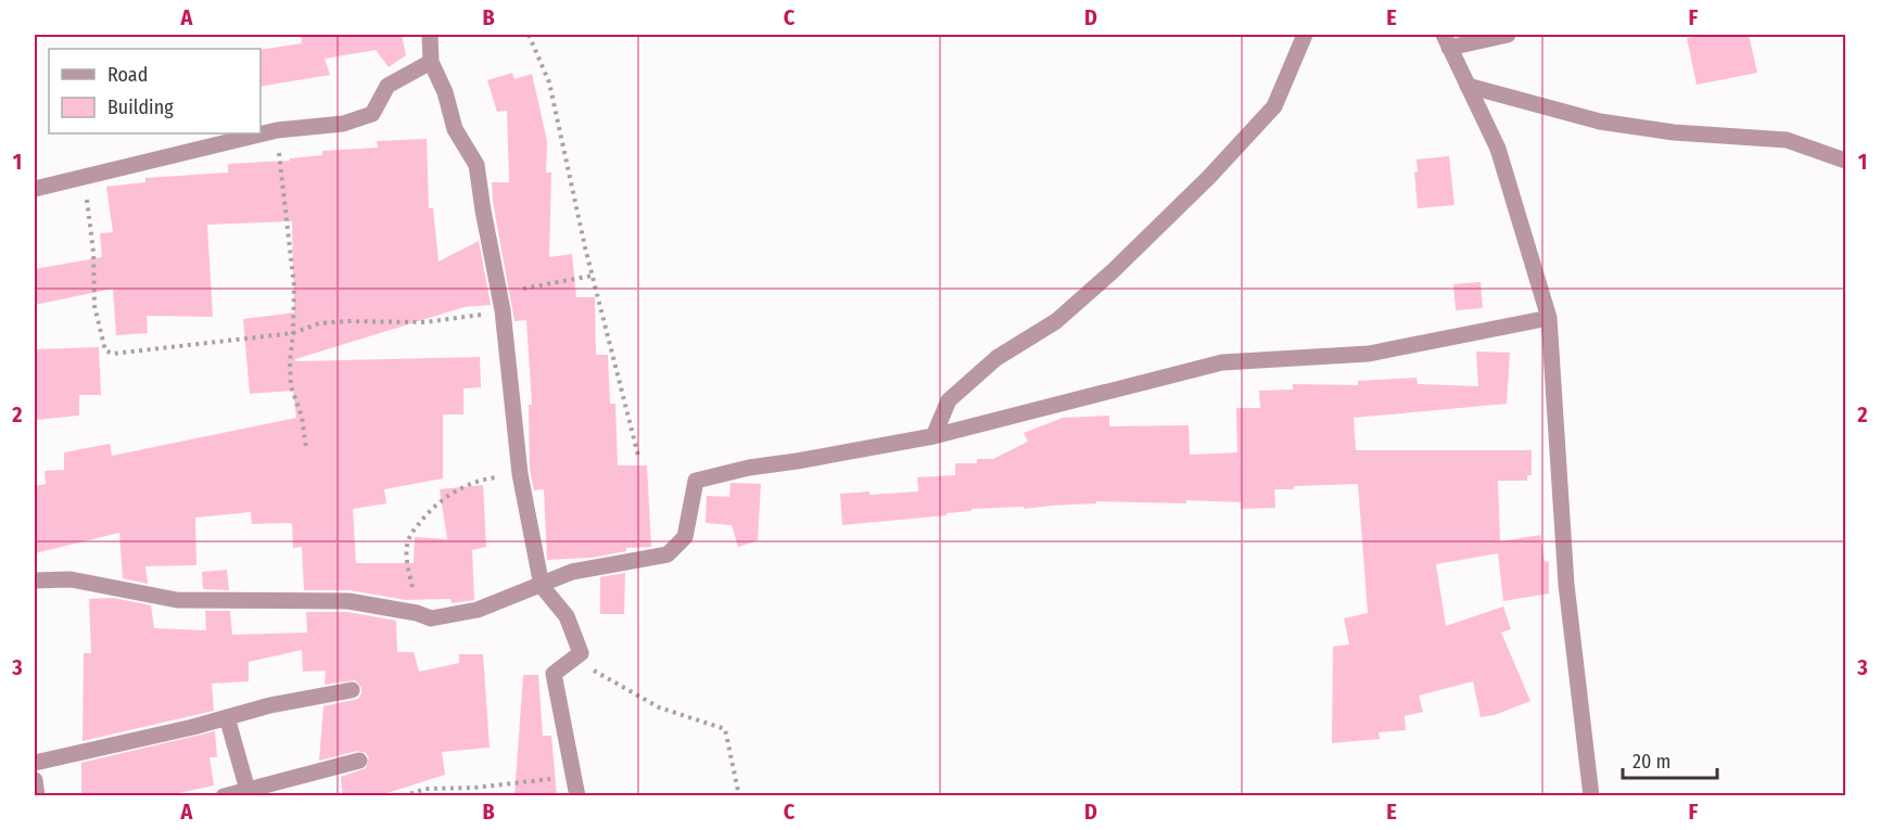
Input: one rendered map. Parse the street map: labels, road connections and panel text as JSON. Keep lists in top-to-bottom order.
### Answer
{
  "legend": ["Road", "Building"],
  "scale_bar": "20 m",
  "grid": {
    "columns": [
      "A",
      "B",
      "C",
      "D",
      "E",
      "F"
    ],
    "rows": ["1", "2", "3"]
  }
}
